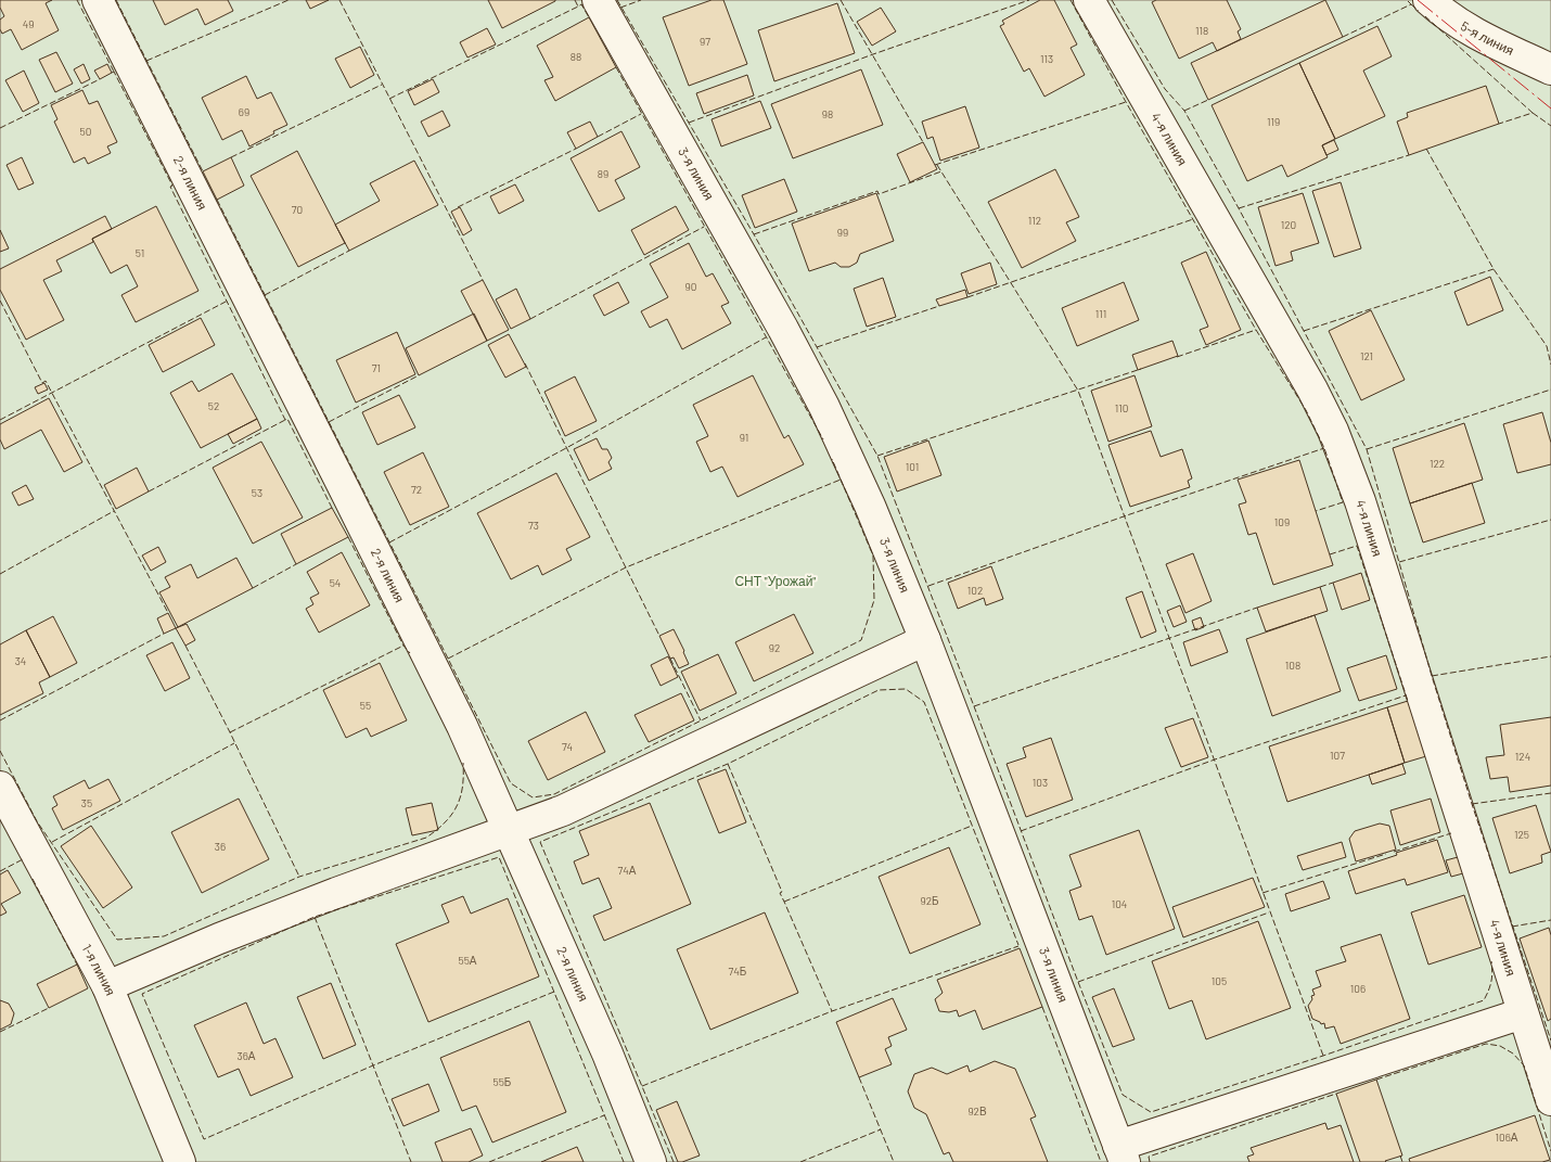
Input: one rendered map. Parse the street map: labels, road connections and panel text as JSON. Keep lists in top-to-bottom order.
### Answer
{
  "streets": {
    "street": [
      "5-я линия",
      "4-я линия",
      "3-я линия",
      "2-я линия",
      "1-я линия"
    ]
  },
  "parks": ["СНТ \"Урожай\""],
  "house_numbers": [
    "49",
    "118",
    "97",
    "88",
    "113",
    "69",
    "98",
    "119",
    "50",
    "89",
    "70",
    "112",
    "120",
    "99",
    "51",
    "90",
    "111",
    "121",
    "71",
    "52",
    "110",
    "91",
    "122",
    "101",
    "72",
    "53",
    "109",
    "73",
    "54",
    "102",
    "92",
    "34",
    "108",
    "55",
    "74",
    "107",
    "124",
    "103",
    "35",
    "125",
    "36",
    "74А",
    "92Б",
    "104",
    "55А",
    "74Б",
    "105",
    "106",
    "36А",
    "55Б",
    "92В",
    "106А"
  ]
}
